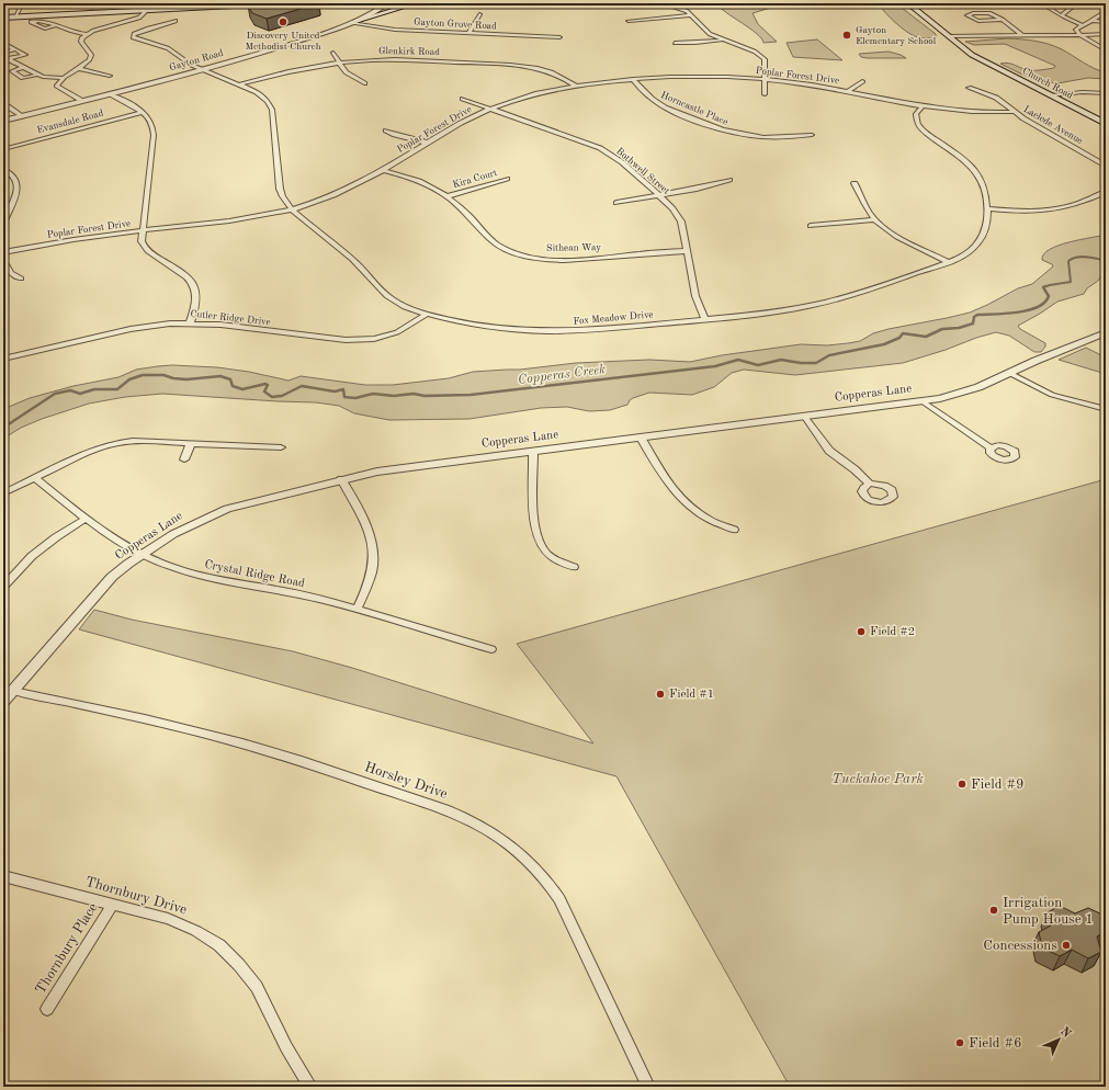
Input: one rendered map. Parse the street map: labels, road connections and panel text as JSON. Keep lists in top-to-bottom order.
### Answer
{
  "streets": {
    "main road": ["Church Road"],
    "street": [
      "Gayton Grove Road",
      "Glenkirk Road",
      "Gayton Road",
      "Poplar Forest Drive",
      "Horncastle Place",
      "Evansdale Road",
      "Laclede Avenue",
      "Bothwell Street",
      "Kira Court",
      "Sithean Way",
      "Cutler Ridge Drive",
      "Fox Meadow Drive",
      "Copperas Lane",
      "Crystal Ridge Road",
      "Horsley Drive",
      "Thornbury Drive",
      "Thornbury Place"
    ]
  },
  "crossings": [
    ["Gayton Grove Road", "Gayton Road"],
    ["Glenkirk Road", "Poplar Forest Drive"],
    ["Glenkirk Road", "Fox Meadow Drive"],
    ["Gayton Road", "Fox Meadow Drive"],
    ["Poplar Forest Drive", "Horncastle Place"],
    ["Poplar Forest Drive", "Laclede Avenue"],
    ["Poplar Forest Drive", "Bothwell Street"],
    ["Poplar Forest Drive", "Sithean Way"],
    ["Poplar Forest Drive", "Fox Meadow Drive"],
    ["Bothwell Street", "Sithean Way"],
    ["Bothwell Street", "Fox Meadow Drive"],
    ["Kira Court", "Sithean Way"],
    ["Cutler Ridge Drive", "Fox Meadow Drive"],
    ["Copperas Lane", "Crystal Ridge Road"],
    ["Copperas Lane", "Horsley Drive"],
    ["Thornbury Drive", "Thornbury Place"]
  ],
  "water": ["Copperas Creek"],
  "parks": ["Tuckahoe Park"],
  "places": [
    "Discovery United Methodist Church",
    "Gayton Elementary School",
    "Field #2",
    "Field #1",
    "Field #9",
    "Irrigation Pump House 1",
    "Concessions",
    "Field #6"
  ],
  "north": "top right"
}
